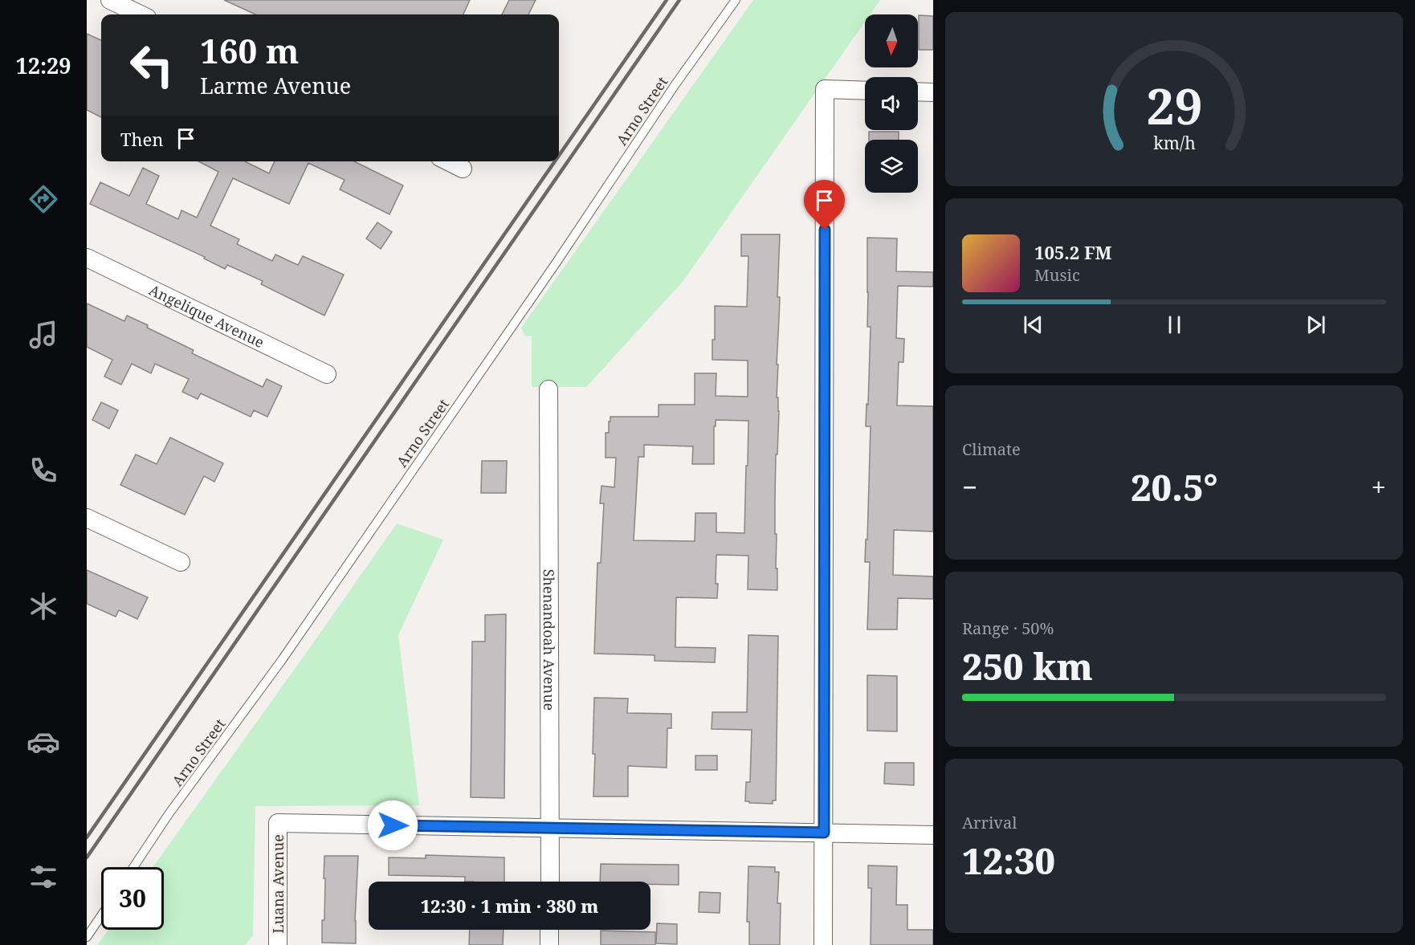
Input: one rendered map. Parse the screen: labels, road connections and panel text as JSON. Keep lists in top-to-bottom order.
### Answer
{
  "streets": {
    "street": ["Angelique Avenue", "Shenandoah Avenue", "Luana Avenue"],
    "lane": ["Arno Street"]
  },
  "crossings": [
    ["Shenandoah Avenue", "Luana Avenue"]
  ],
  "north": "bottom",
  "page": {
    "tabs": "12:29",
    "turn": ["160 m", "Larme Avenue"],
    "then": "Then",
    "song": ["105.2 FM", "Music"],
    "tile": [
      "Climate",
      ["Range · 50%", "250 km"],
      ["Arrival", "12:30"]
    ],
    "heat": ["−", "20.5°", "+"],
    "limit": "30",
    "trip": "12:30 · 1 min · 380 m",
    "gauge": ["29", "km/h"]
  }
}
